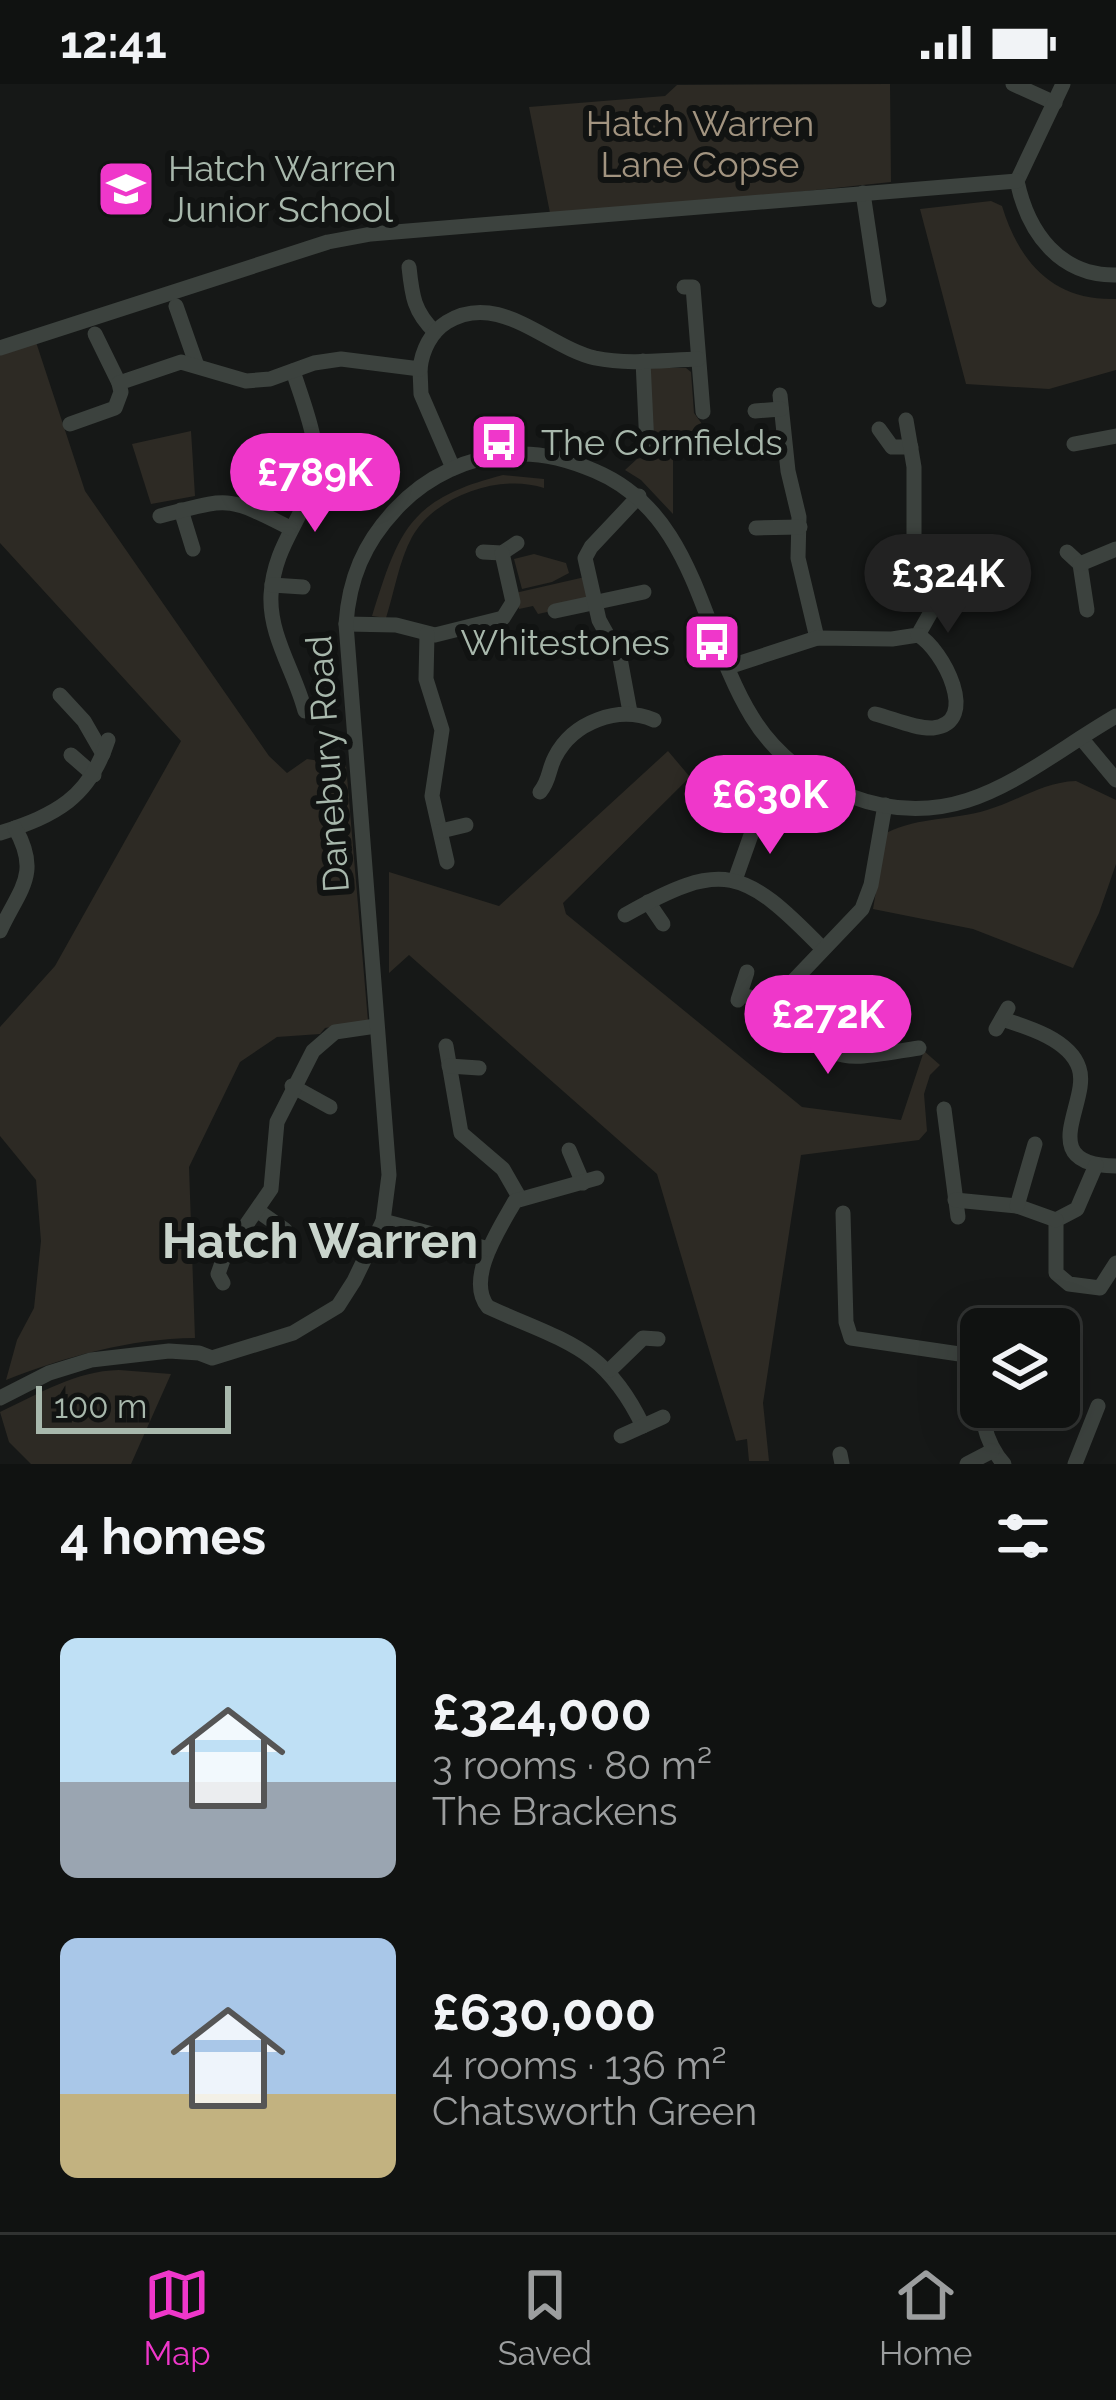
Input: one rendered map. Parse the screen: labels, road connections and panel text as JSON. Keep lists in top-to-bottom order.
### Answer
{
  "streets": {
    "street": ["Danebury Road"]
  },
  "districts": ["Hatch Warren"],
  "parks": ["Hatch Warren Lane Copse"],
  "places": {
    "school or university": ["Hatch Warren Junior School"],
    "bus stop": ["The Cornfields", "Whitestones"]
  },
  "scale_bar": "100 m",
  "page": {
    "status": "12:41",
    "price": [
      "£789K",
      "£324K",
      "£630K",
      "£272K"
    ],
    "scale": "100 m",
    "heading": "4 homes",
    "list": [
      {
        "name": "£324,000",
        "note": "3 rooms · 80 m² · The Brackens"
      },
      {
        "name": "£630,000",
        "note": "4 rooms · 136 m² · Chatsworth Green"
      }
    ],
    "tabs": ["Map", "Saved", "Home"]
  }
}
